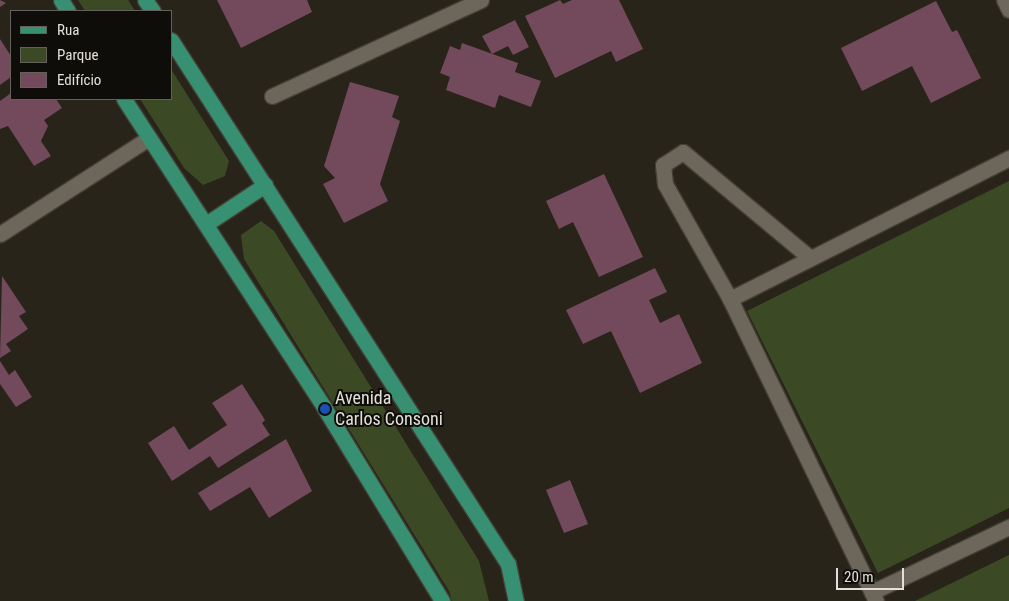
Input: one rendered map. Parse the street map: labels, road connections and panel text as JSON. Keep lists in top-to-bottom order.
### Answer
{
  "places": ["Avenida Carlos Consoni"],
  "legend": ["Rua", "Parque", "Edifício"],
  "scale_bar": "20 m"
}
